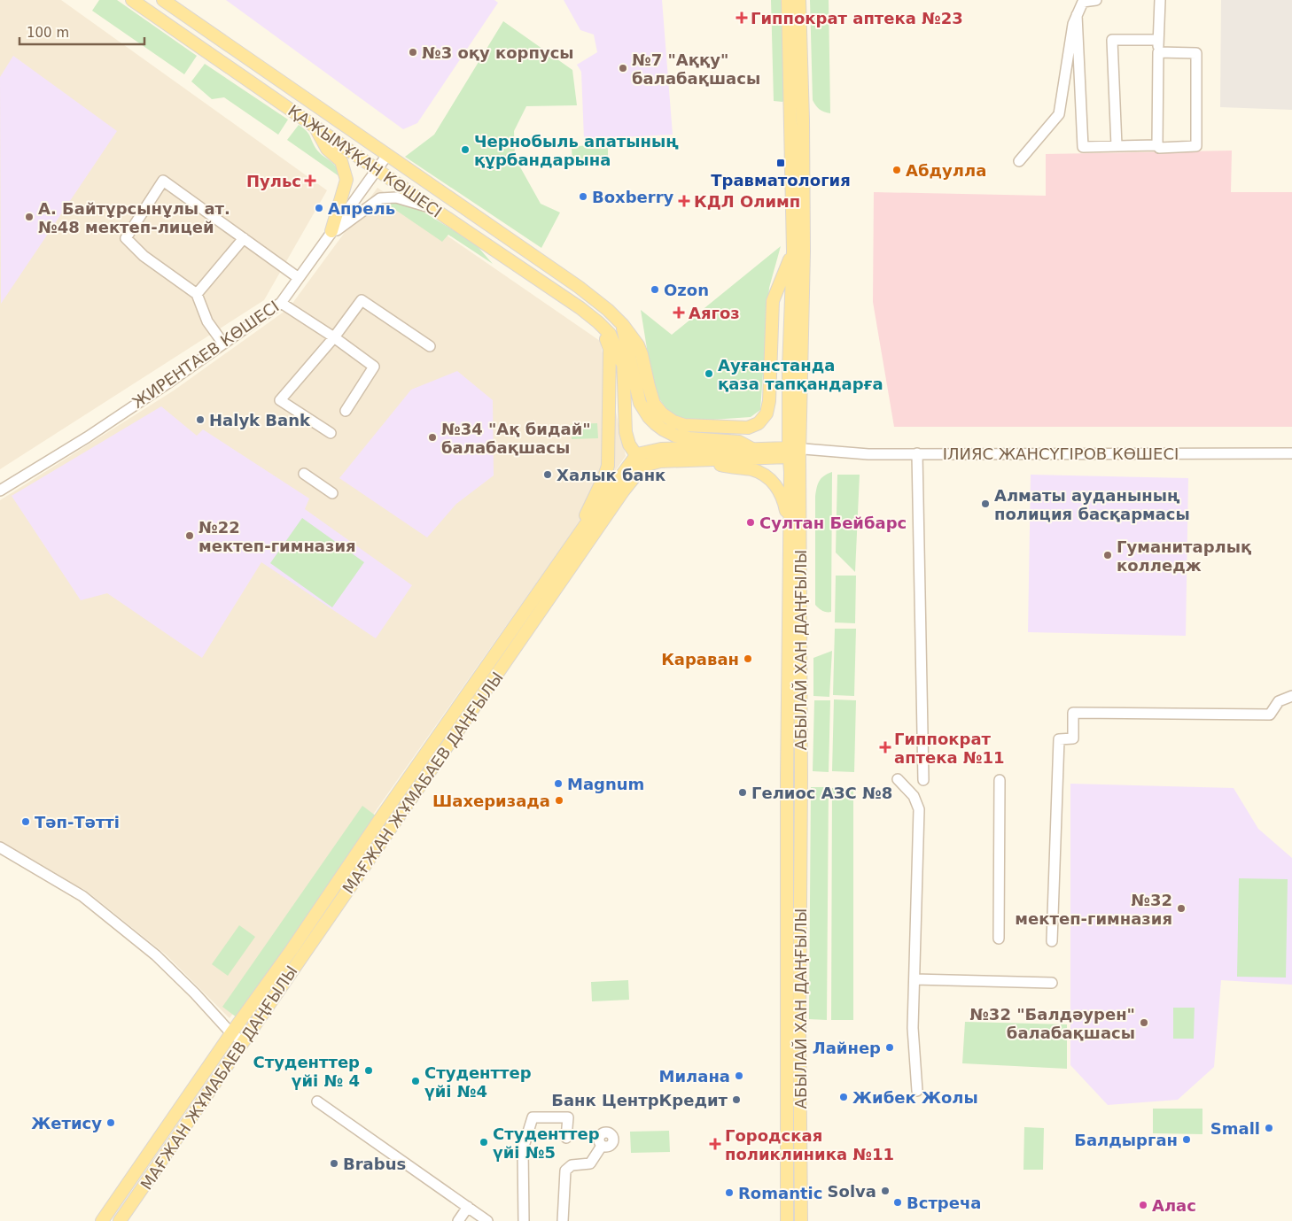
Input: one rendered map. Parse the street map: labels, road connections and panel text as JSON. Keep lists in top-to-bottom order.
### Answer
{
  "streets": {
    "main road": ["ҚАЖЫМҰҚАН КӨШЕСІ", "АБЫЛАЙ ХАН ДАҢҒЫЛЫ", "МАҒЖАН ЖҰМАБАЕВ ДАҢҒЫЛЫ"],
    "street": ["ЖИРЕНТАЕВ КӨШЕСІ", "ІЛИЯС ЖАНСҮГІРОВ КӨШЕСІ"]
  },
  "crossings": [
    ["ҚАЖЫМҰҚАН КӨШЕСІ", "ЖИРЕНТАЕВ КӨШЕСІ"],
    ["ҚАЖЫМҰҚАН КӨШЕСІ", "АБЫЛАЙ ХАН ДАҢҒЫЛЫ"],
    ["ІЛИЯС ЖАНСҮГІРОВ КӨШЕСІ", "АБЫЛАЙ ХАН ДАҢҒЫЛЫ"]
  ],
  "places": {
    "health": [
      "Гиппократ аптека №23",
      "Пульс",
      "КДЛ Олимп",
      "Аягоз",
      "Гиппократ аптека №11",
      "Городская поликлиника №11"
    ],
    "other": [
      "№3 оқу корпусы",
      "№7 \"Аққу\" балабақшасы",
      "Чернобыль апатының құрбандарына",
      "Абдулла",
      "Boxberry",
      "Апрель",
      "А. Байтұрсынұлы ат. №48 мектеп-лицей",
      "Ozon",
      "Ауғанстанда қаза тапқандарға",
      "Halyk Bank",
      "№34 \"Ақ бидай\" балабақшасы",
      "Халык банк",
      "Алматы ауданының полиция басқармасы",
      "Султан Бейбарс",
      "№22 мектеп-гимназия",
      "Гуманитарлық колледж",
      "Караван",
      "Magnum",
      "Гелиос АЗС №8",
      "Шахеризада",
      "Тәп-Тәтті",
      "№32 мектеп-гимназия",
      "№32 \"Балдәурен\" балабақшасы",
      "Лайнер",
      "Студенттер үйі № 4",
      "Милана",
      "Студенттер үйі №4",
      "Жибек Жолы",
      "Банк ЦентрКредит",
      "Жетису",
      "Small",
      "Балдырган",
      "Студенттер үйі №5",
      "Brabus",
      "Solva",
      "Romantic",
      "Встреча",
      "Алас"
    ],
    "transit": ["Травматология"]
  },
  "scale_bar": "100 m"
}
